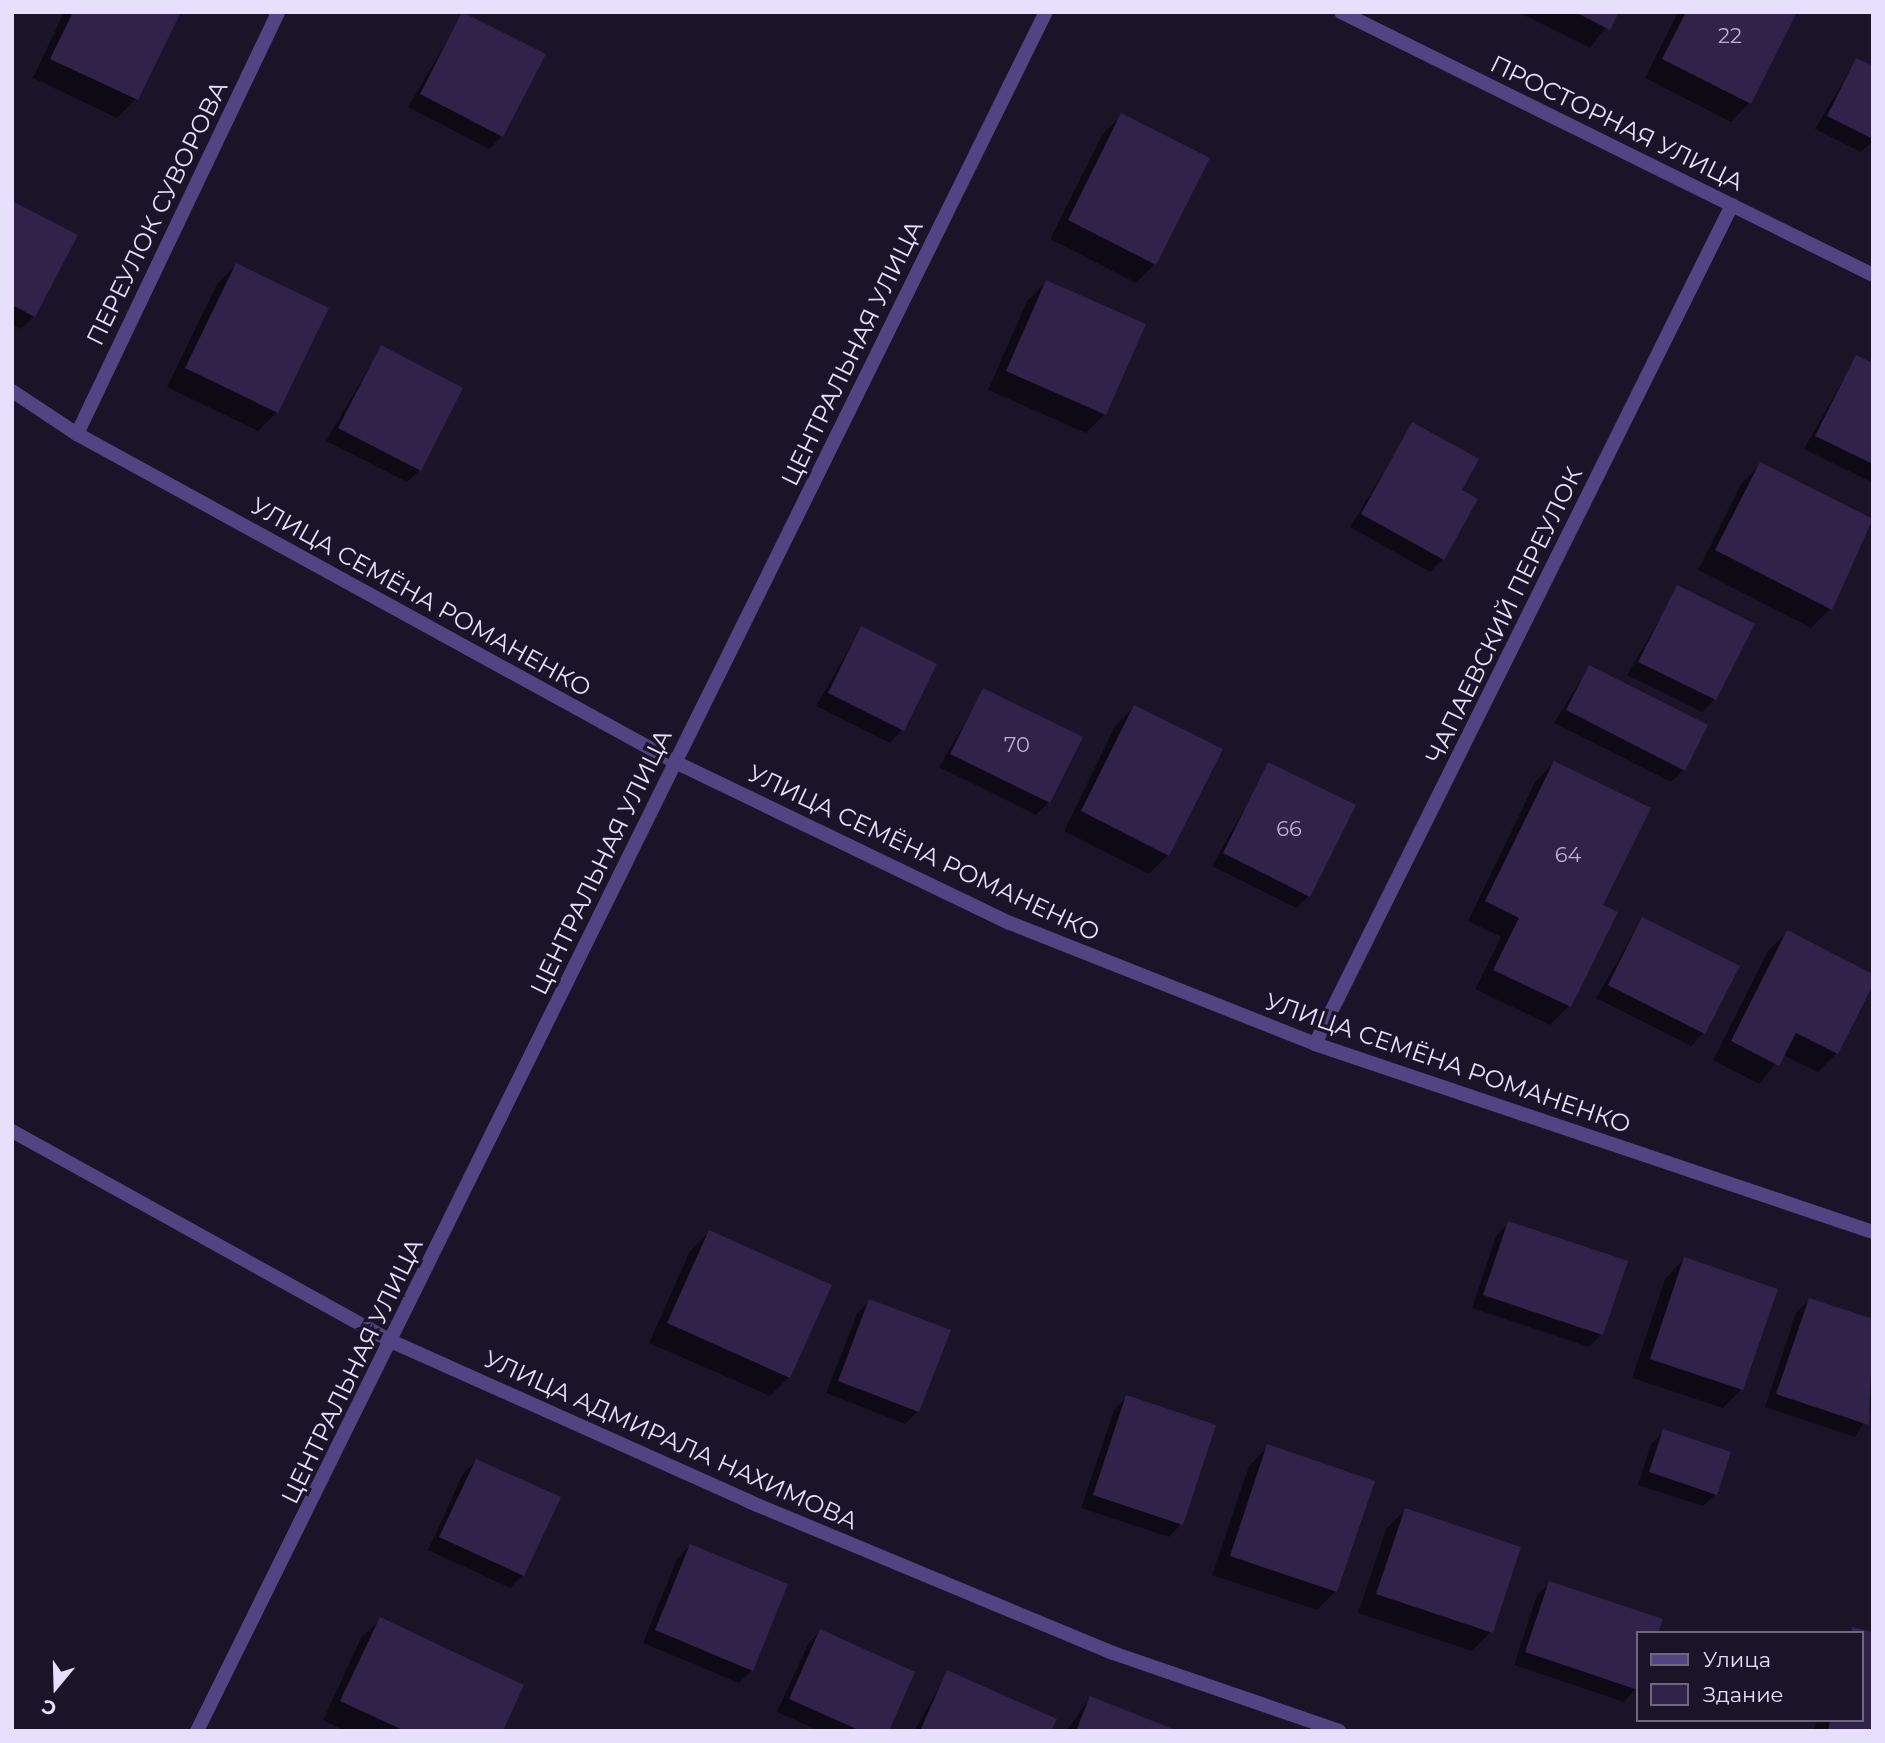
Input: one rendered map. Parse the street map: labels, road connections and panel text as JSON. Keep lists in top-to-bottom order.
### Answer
{
  "streets": {
    "street": [
      "ПРОСТОРНАЯ УЛИЦА",
      "ПЕРЕУЛОК СУВОРОВА",
      "ЦЕНТРАЛЬНАЯ УЛИЦА",
      "УЛИЦА СЕМЁНА РОМАНЕНКО",
      "ЧАПАЕВСКИЙ ПЕРЕУЛОК",
      "УЛИЦА АДМИРАЛА НАХИМОВА"
    ]
  },
  "crossings": [
    ["ПРОСТОРНАЯ УЛИЦА", "ЧАПАЕВСКИЙ ПЕРЕУЛОК"],
    ["ПЕРЕУЛОК СУВОРОВА", "УЛИЦА СЕМЁНА РОМАНЕНКО"],
    ["ЦЕНТРАЛЬНАЯ УЛИЦА", "УЛИЦА СЕМЁНА РОМАНЕНКО"],
    ["ЦЕНТРАЛЬНАЯ УЛИЦА", "УЛИЦА АДМИРАЛА НАХИМОВА"],
    ["УЛИЦА СЕМЁНА РОМАНЕНКО", "ЧАПАЕВСКИЙ ПЕРЕУЛОК"]
  ],
  "house_numbers": [
    "22",
    "70",
    "66",
    "64"
  ],
  "legend": ["Улица", "Здание"],
  "north": "bottom"
}
